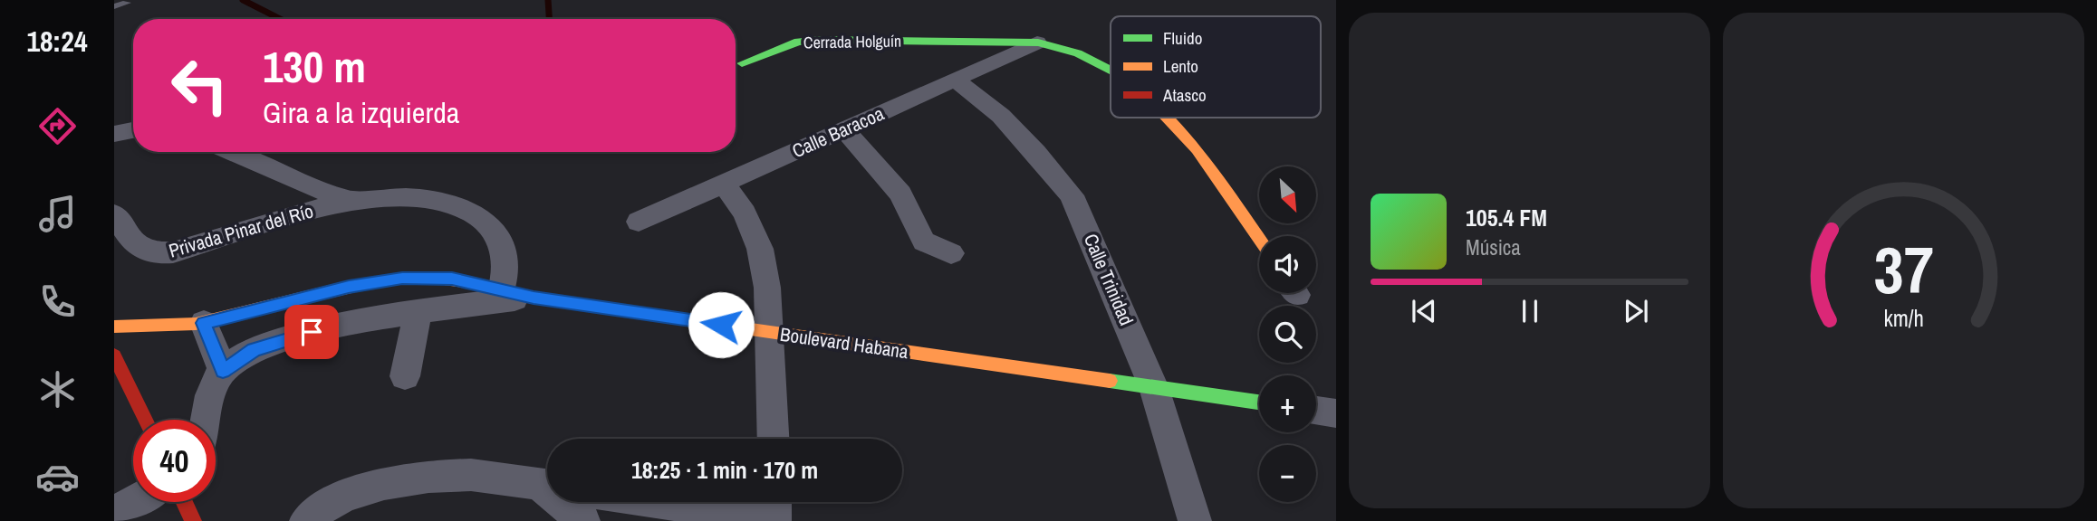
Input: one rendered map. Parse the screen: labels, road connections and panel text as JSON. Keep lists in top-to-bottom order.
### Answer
{
  "streets": {
    "street": [
      "Cerrada Holguín",
      "Calle Baracoa",
      "Privada Pinar del Río",
      "Calle Trinidad",
      "Boulevard Habana"
    ]
  },
  "crossings": [
    ["Cerrada Holguín", "Calle Baracoa"],
    ["Calle Baracoa", "Calle Trinidad"],
    ["Privada Pinar del Río", "Boulevard Habana"],
    ["Calle Trinidad", "Boulevard Habana"]
  ],
  "legend": ["Fluido", "Lento", "Atasco"],
  "north": "bottom right",
  "page": {
    "tabs": "18:24",
    "turn": ["130 m", "Gira a la izquierda"],
    "map_buttons": ["+", "−"],
    "song": ["105.4 FM", "Música"],
    "limit": "40",
    "trip": "18:25 · 1 min · 170 m",
    "gauge": ["37", "km/h"]
  }
}
